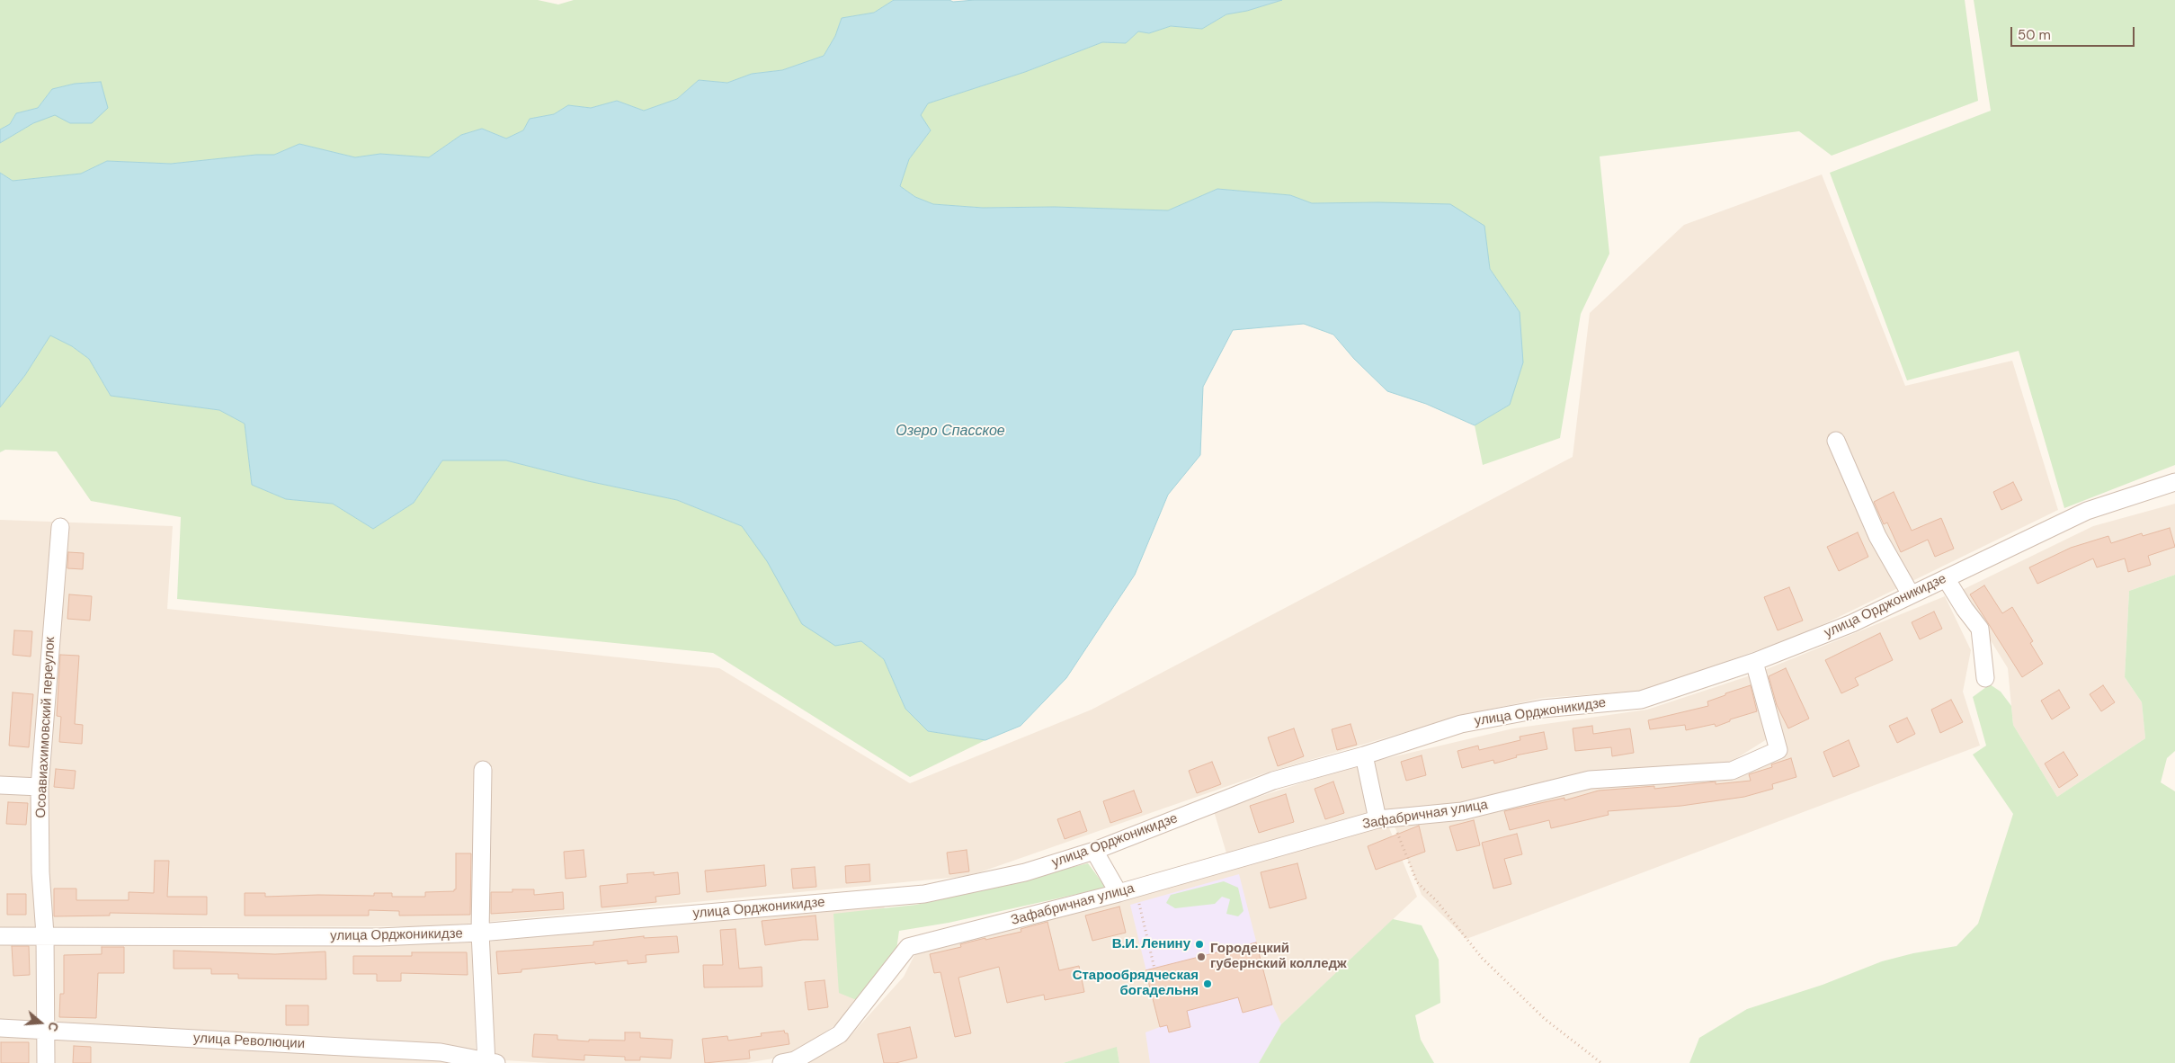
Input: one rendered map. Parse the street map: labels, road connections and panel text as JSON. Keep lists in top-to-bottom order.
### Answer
{
  "streets": {
    "street": [
      "улица Орджоникидзе",
      "Осоавиахимовский переулок",
      "Зафабричная улица",
      "улица Революции"
    ]
  },
  "crossings": [
    ["улица Орджоникидзе", "Осоавиахимовский переулок"],
    ["улица Орджоникидзе", "Зафабричная улица"],
    ["Осоавиахимовский переулок", "улица Революции"]
  ],
  "water": ["Озеро Спасское"],
  "places": ["В.И. Ленину", "Городецкий губернский колледж", "Старообрядческая богадельня"],
  "scale_bar": "50 m",
  "north": "right"
}
